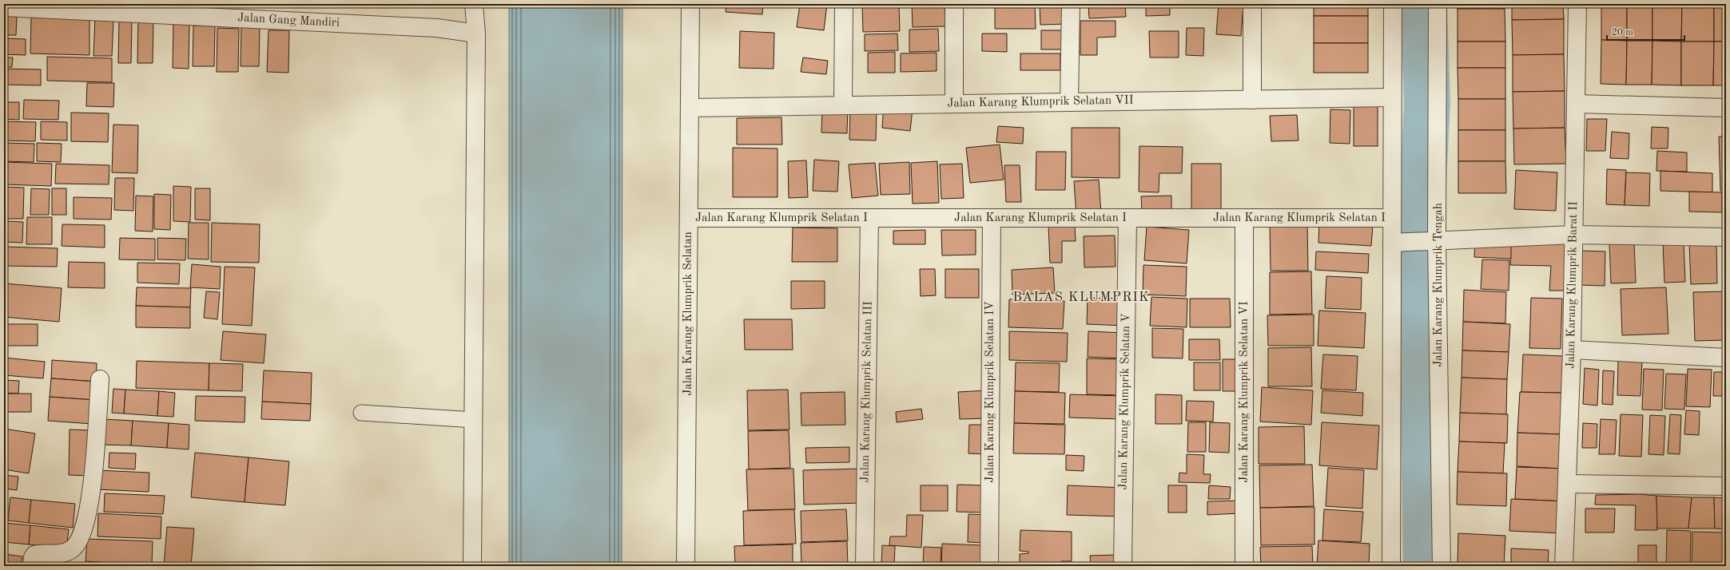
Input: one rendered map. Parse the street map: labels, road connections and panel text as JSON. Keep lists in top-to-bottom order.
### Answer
{
  "streets": {
    "street": [
      "Jalan Gang Mandiri",
      "Jalan Karang Klumprik Selatan VII",
      "Jalan Karang Klumprik Selatan I",
      "Jalan Karang Klumprik Tengah",
      "Jalan Karang Klumprik Barat II",
      "Jalan Karang Klumprik Selatan",
      "Jalan Karang Klumprik Selatan III",
      "Jalan Karang Klumprik Selatan IV",
      "Jalan Karang Klumprik Selatan VI",
      "Jalan Karang Klumprik Selatan V"
    ]
  },
  "crossings": [
    ["Jalan Karang Klumprik Selatan VII", "Jalan Karang Klumprik Selatan"],
    ["Jalan Karang Klumprik Selatan I", "Jalan Karang Klumprik Selatan"],
    ["Jalan Karang Klumprik Selatan I", "Jalan Karang Klumprik Selatan III"],
    ["Jalan Karang Klumprik Selatan I", "Jalan Karang Klumprik Selatan IV"],
    ["Jalan Karang Klumprik Selatan I", "Jalan Karang Klumprik Selatan VI"],
    ["Jalan Karang Klumprik Selatan I", "Jalan Karang Klumprik Selatan V"]
  ],
  "districts": ["BALAS KLUMPRIK"],
  "scale_bar": "20 m"
}
